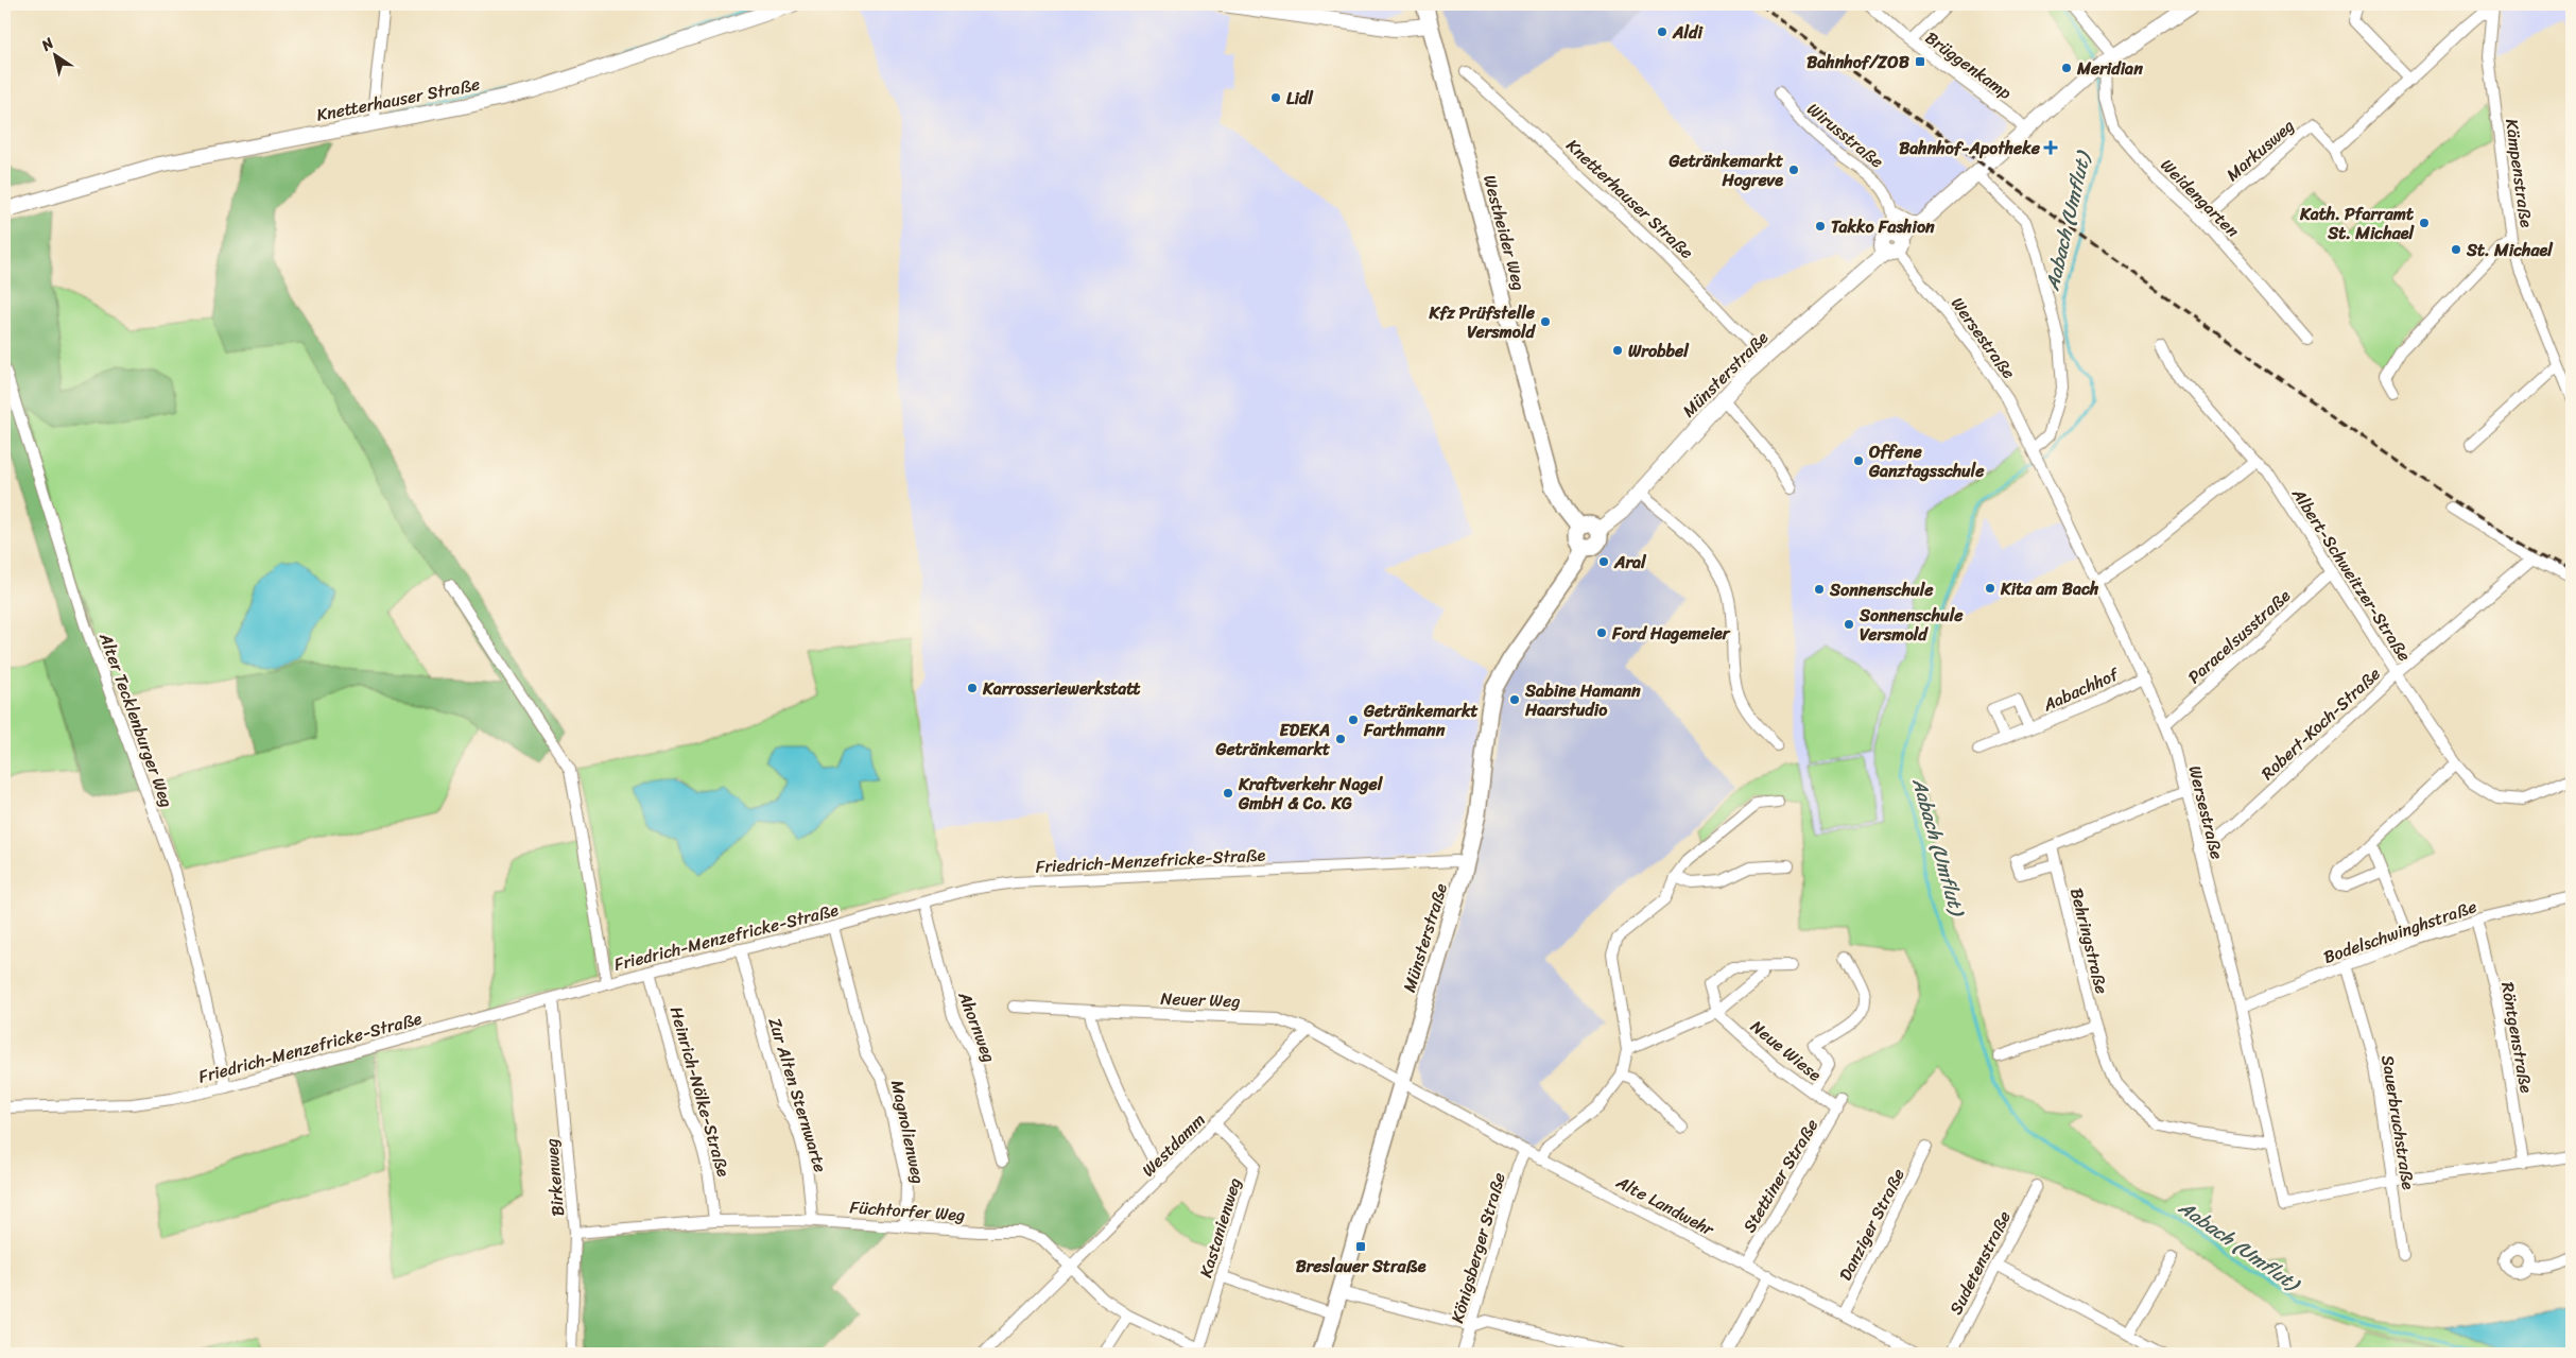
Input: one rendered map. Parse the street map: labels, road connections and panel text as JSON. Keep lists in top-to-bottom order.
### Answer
{
  "streets": {
    "main road": ["Westheider Weg", "Münsterstraße"],
    "street": [
      "Brüggenkamp",
      "Knetterhauser Straße",
      "Wirusstraße",
      "Markusweg",
      "Kämpenstraße",
      "Weidengarten",
      "Wersestraße",
      "Albert-Schweitzer-Straße",
      "Paracelsusstraße",
      "Aabachhof",
      "Alter Tecklenburger Weg",
      "Robert-Koch-Straße",
      "Friedrich-Menzefricke-Straße",
      "Bodelschwinghstraße",
      "Behringstraße",
      "Neuer Weg",
      "Ahornweg",
      "Röntgenstraße",
      "Neue Wiese",
      "Heinrich-Nölke-Straße",
      "Zur Alten Sternwarte",
      "Sauerbruchstraße",
      "Magnolienweg",
      "Westdamm",
      "Stettiner Straße",
      "Birkenweg",
      "Alte Landwehr",
      "Füchtorfer Weg",
      "Danziger Straße",
      "Kastanienweg",
      "Königsberger Straße",
      "Sudetenstraße"
    ]
  },
  "crossings": [
    ["Brüggenkamp", "Münsterstraße"],
    ["Knetterhauser Straße", "Münsterstraße"],
    ["Wirusstraße", "Wersestraße"],
    ["Wirusstraße", "Münsterstraße"],
    ["Markusweg", "Weidengarten"],
    ["Weidengarten", "Münsterstraße"],
    ["Westheider Weg", "Münsterstraße"],
    ["Wersestraße", "Münsterstraße"],
    ["Wersestraße", "Paracelsusstraße"],
    ["Wersestraße", "Aabachhof"],
    ["Wersestraße", "Robert-Koch-Straße"],
    ["Wersestraße", "Bodelschwinghstraße"],
    ["Wersestraße", "Behringstraße"],
    ["Wersestraße", "Sauerbruchstraße"],
    ["Münsterstraße", "Friedrich-Menzefricke-Straße"],
    ["Münsterstraße", "Alte Landwehr"],
    ["Albert-Schweitzer-Straße", "Paracelsusstraße"],
    ["Albert-Schweitzer-Straße", "Robert-Koch-Straße"],
    ["Alter Tecklenburger Weg", "Friedrich-Menzefricke-Straße"],
    ["Friedrich-Menzefricke-Straße", "Ahornweg"],
    ["Friedrich-Menzefricke-Straße", "Heinrich-Nölke-Straße"],
    ["Friedrich-Menzefricke-Straße", "Zur Alten Sternwarte"],
    ["Friedrich-Menzefricke-Straße", "Magnolienweg"],
    ["Friedrich-Menzefricke-Straße", "Birkenweg"],
    ["Bodelschwinghstraße", "Röntgenstraße"],
    ["Bodelschwinghstraße", "Sauerbruchstraße"],
    ["Neuer Weg", "Westdamm"],
    ["Neue Wiese", "Stettiner Straße"],
    ["Heinrich-Nölke-Straße", "Füchtorfer Weg"],
    ["Zur Alten Sternwarte", "Füchtorfer Weg"],
    ["Magnolienweg", "Füchtorfer Weg"],
    ["Westdamm", "Füchtorfer Weg"],
    ["Westdamm", "Kastanienweg"],
    ["Stettiner Straße", "Alte Landwehr"],
    ["Birkenweg", "Füchtorfer Weg"],
    ["Alte Landwehr", "Danziger Straße"],
    ["Alte Landwehr", "Königsberger Straße"],
    ["Füchtorfer Weg", "Kastanienweg"]
  ],
  "water": ["Aabach (Umflut)"],
  "places": {
    "other": [
      "Aldi",
      "Meridian",
      "Lidl",
      "Getränkemarkt Hogreve",
      "Kath. Pfarramt St. Michael",
      "Takko Fashion",
      "St. Michael",
      "Kfz Prüfstelle Versmold",
      "Wrobbel",
      "Offene Ganztagsschule",
      "Aral",
      "Kita am Bach",
      "Sonnenschule",
      "Sonnenschule Versmold",
      "Ford Hagemeier",
      "Karrosseriewerkstatt",
      "Sabine Hamann Haarstudio",
      "Getränkemarkt Farthmann",
      "EDEKA Getränkemarkt",
      "Kraftverkehr Nagel GmbH & Co. KG"
    ],
    "transit": ["Bahnhof/ZOB", "Breslauer Straße"],
    "health": ["Bahnhof-Apotheke"]
  },
  "north": "top left"
}
